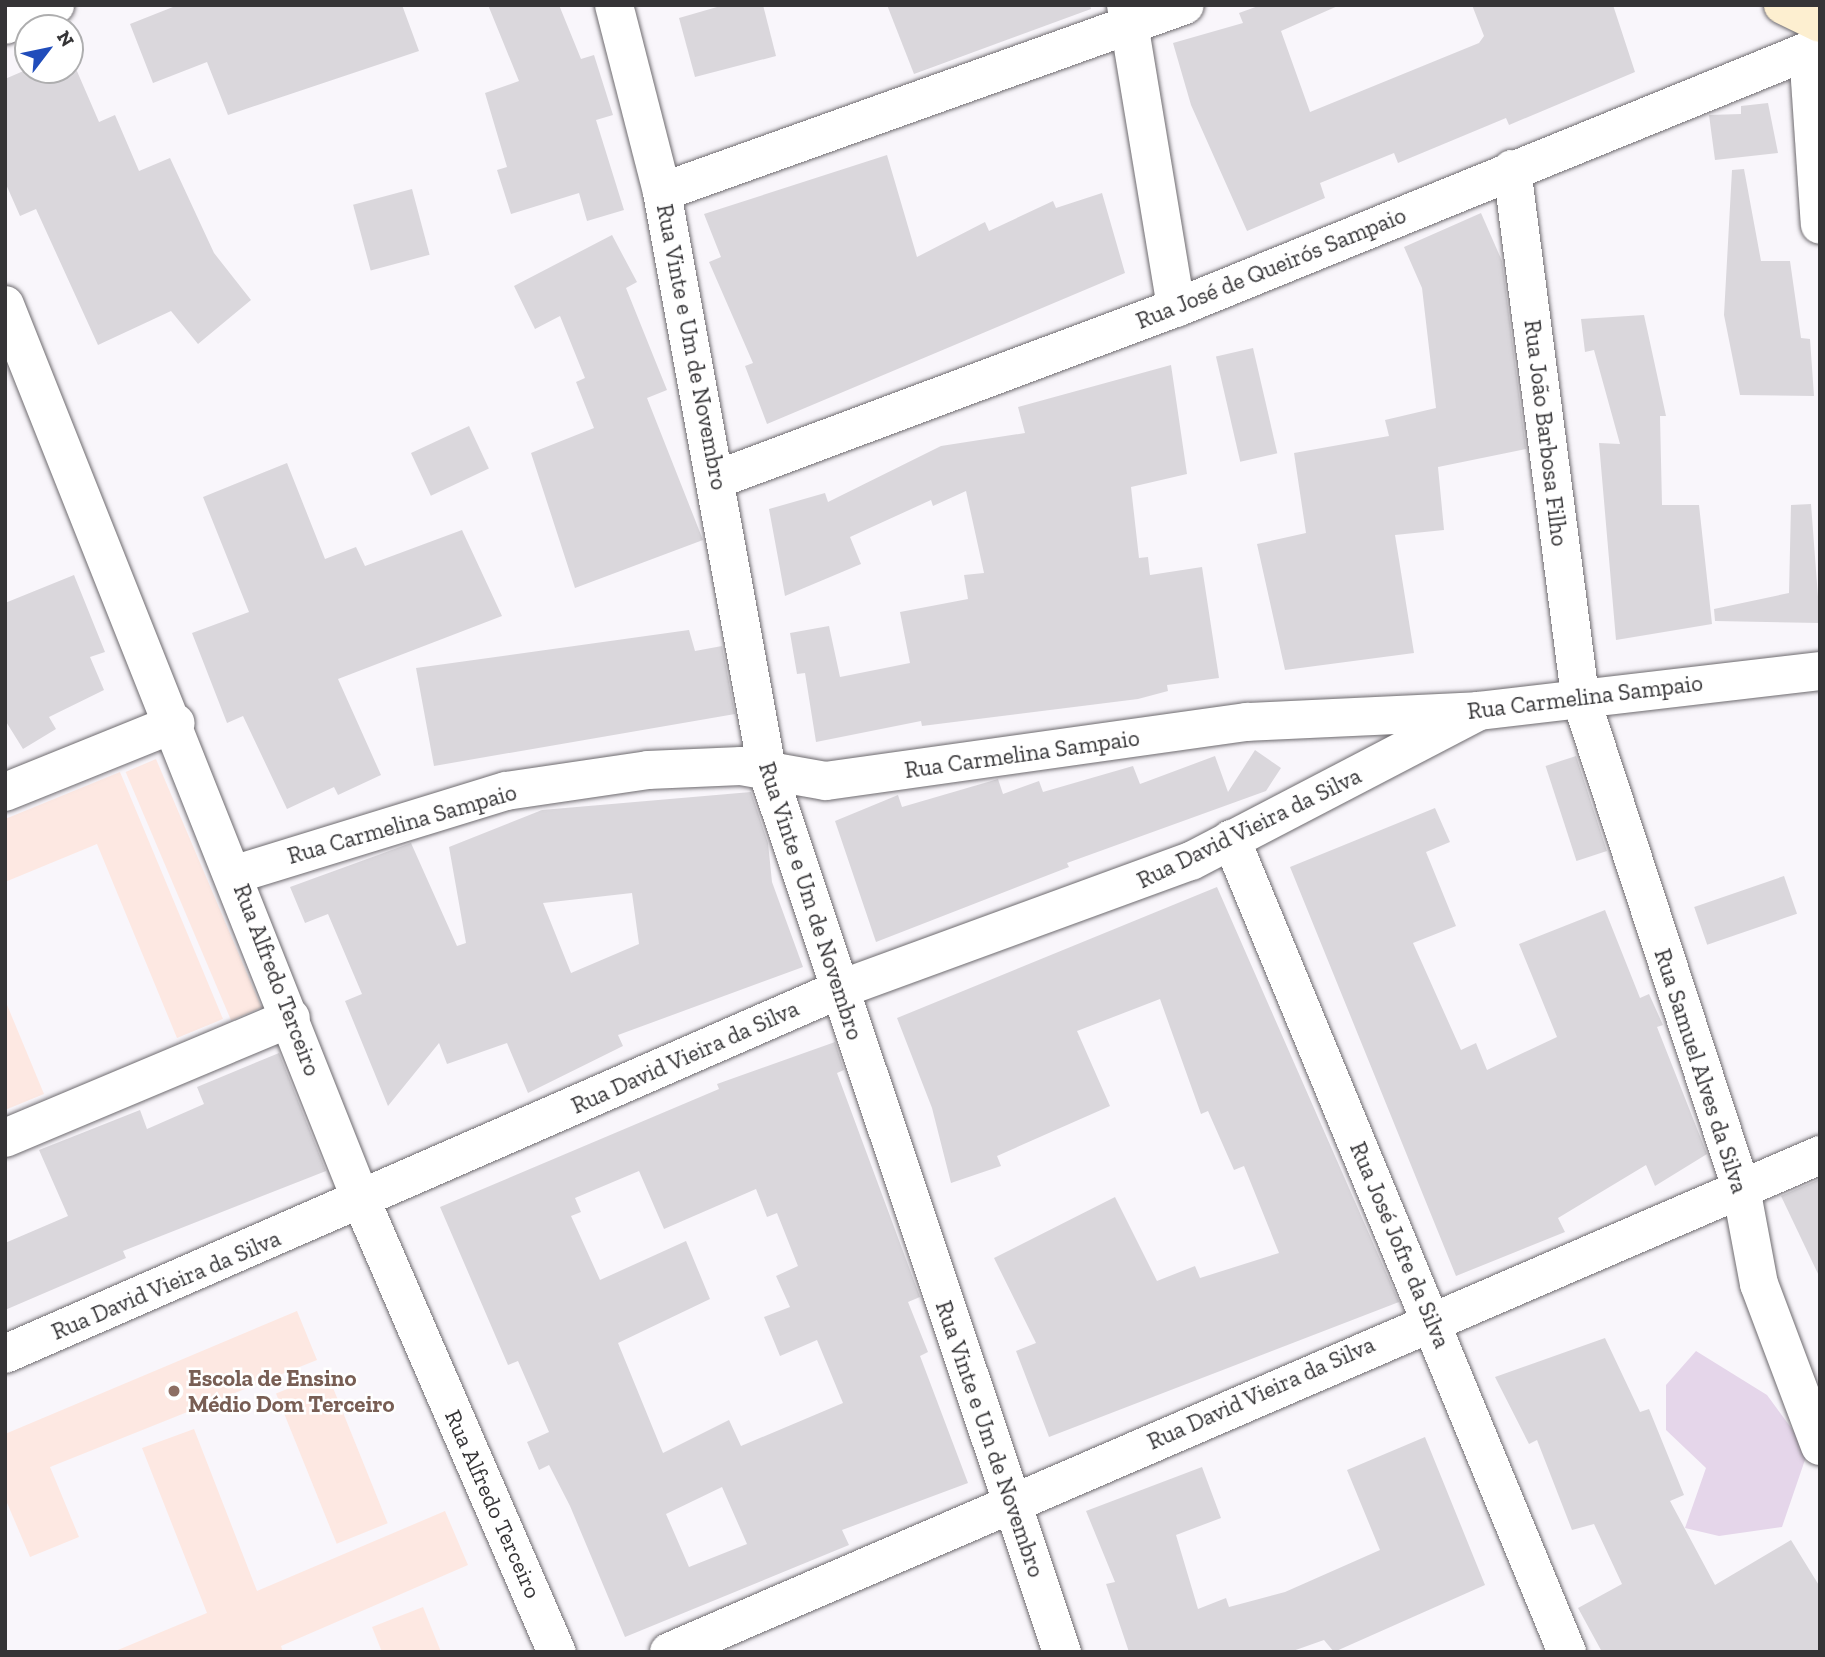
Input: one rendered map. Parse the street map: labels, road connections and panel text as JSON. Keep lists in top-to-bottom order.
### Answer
{
  "streets": {
    "street": [
      "Rua José de Queirós Sampaio",
      "Rua Vinte e Um de Novembro",
      "Rua João Barbosa Filho",
      "Rua Carmelina Sampaio",
      "Rua David Vieira da Silva",
      "Rua Alfredo Terceiro",
      "Rua Samuel Alves da Silva",
      "Rua José Jofre da Silva"
    ]
  },
  "crossings": [
    ["Rua José de Queirós Sampaio", "Rua Vinte e Um de Novembro"],
    ["Rua José de Queirós Sampaio", "Rua João Barbosa Filho"],
    ["Rua Vinte e Um de Novembro", "Rua Carmelina Sampaio"],
    ["Rua Vinte e Um de Novembro", "Rua David Vieira da Silva"],
    ["Rua João Barbosa Filho", "Rua Carmelina Sampaio"],
    ["Rua João Barbosa Filho", "Rua Samuel Alves da Silva"],
    ["Rua Carmelina Sampaio", "Rua David Vieira da Silva"],
    ["Rua Carmelina Sampaio", "Rua Alfredo Terceiro"],
    ["Rua Carmelina Sampaio", "Rua Samuel Alves da Silva"],
    ["Rua David Vieira da Silva", "Rua Alfredo Terceiro"],
    ["Rua David Vieira da Silva", "Rua Samuel Alves da Silva"],
    ["Rua David Vieira da Silva", "Rua José Jofre da Silva"]
  ],
  "places": ["Escola de Ensino Médio Dom Terceiro"],
  "north": "top right"
}
